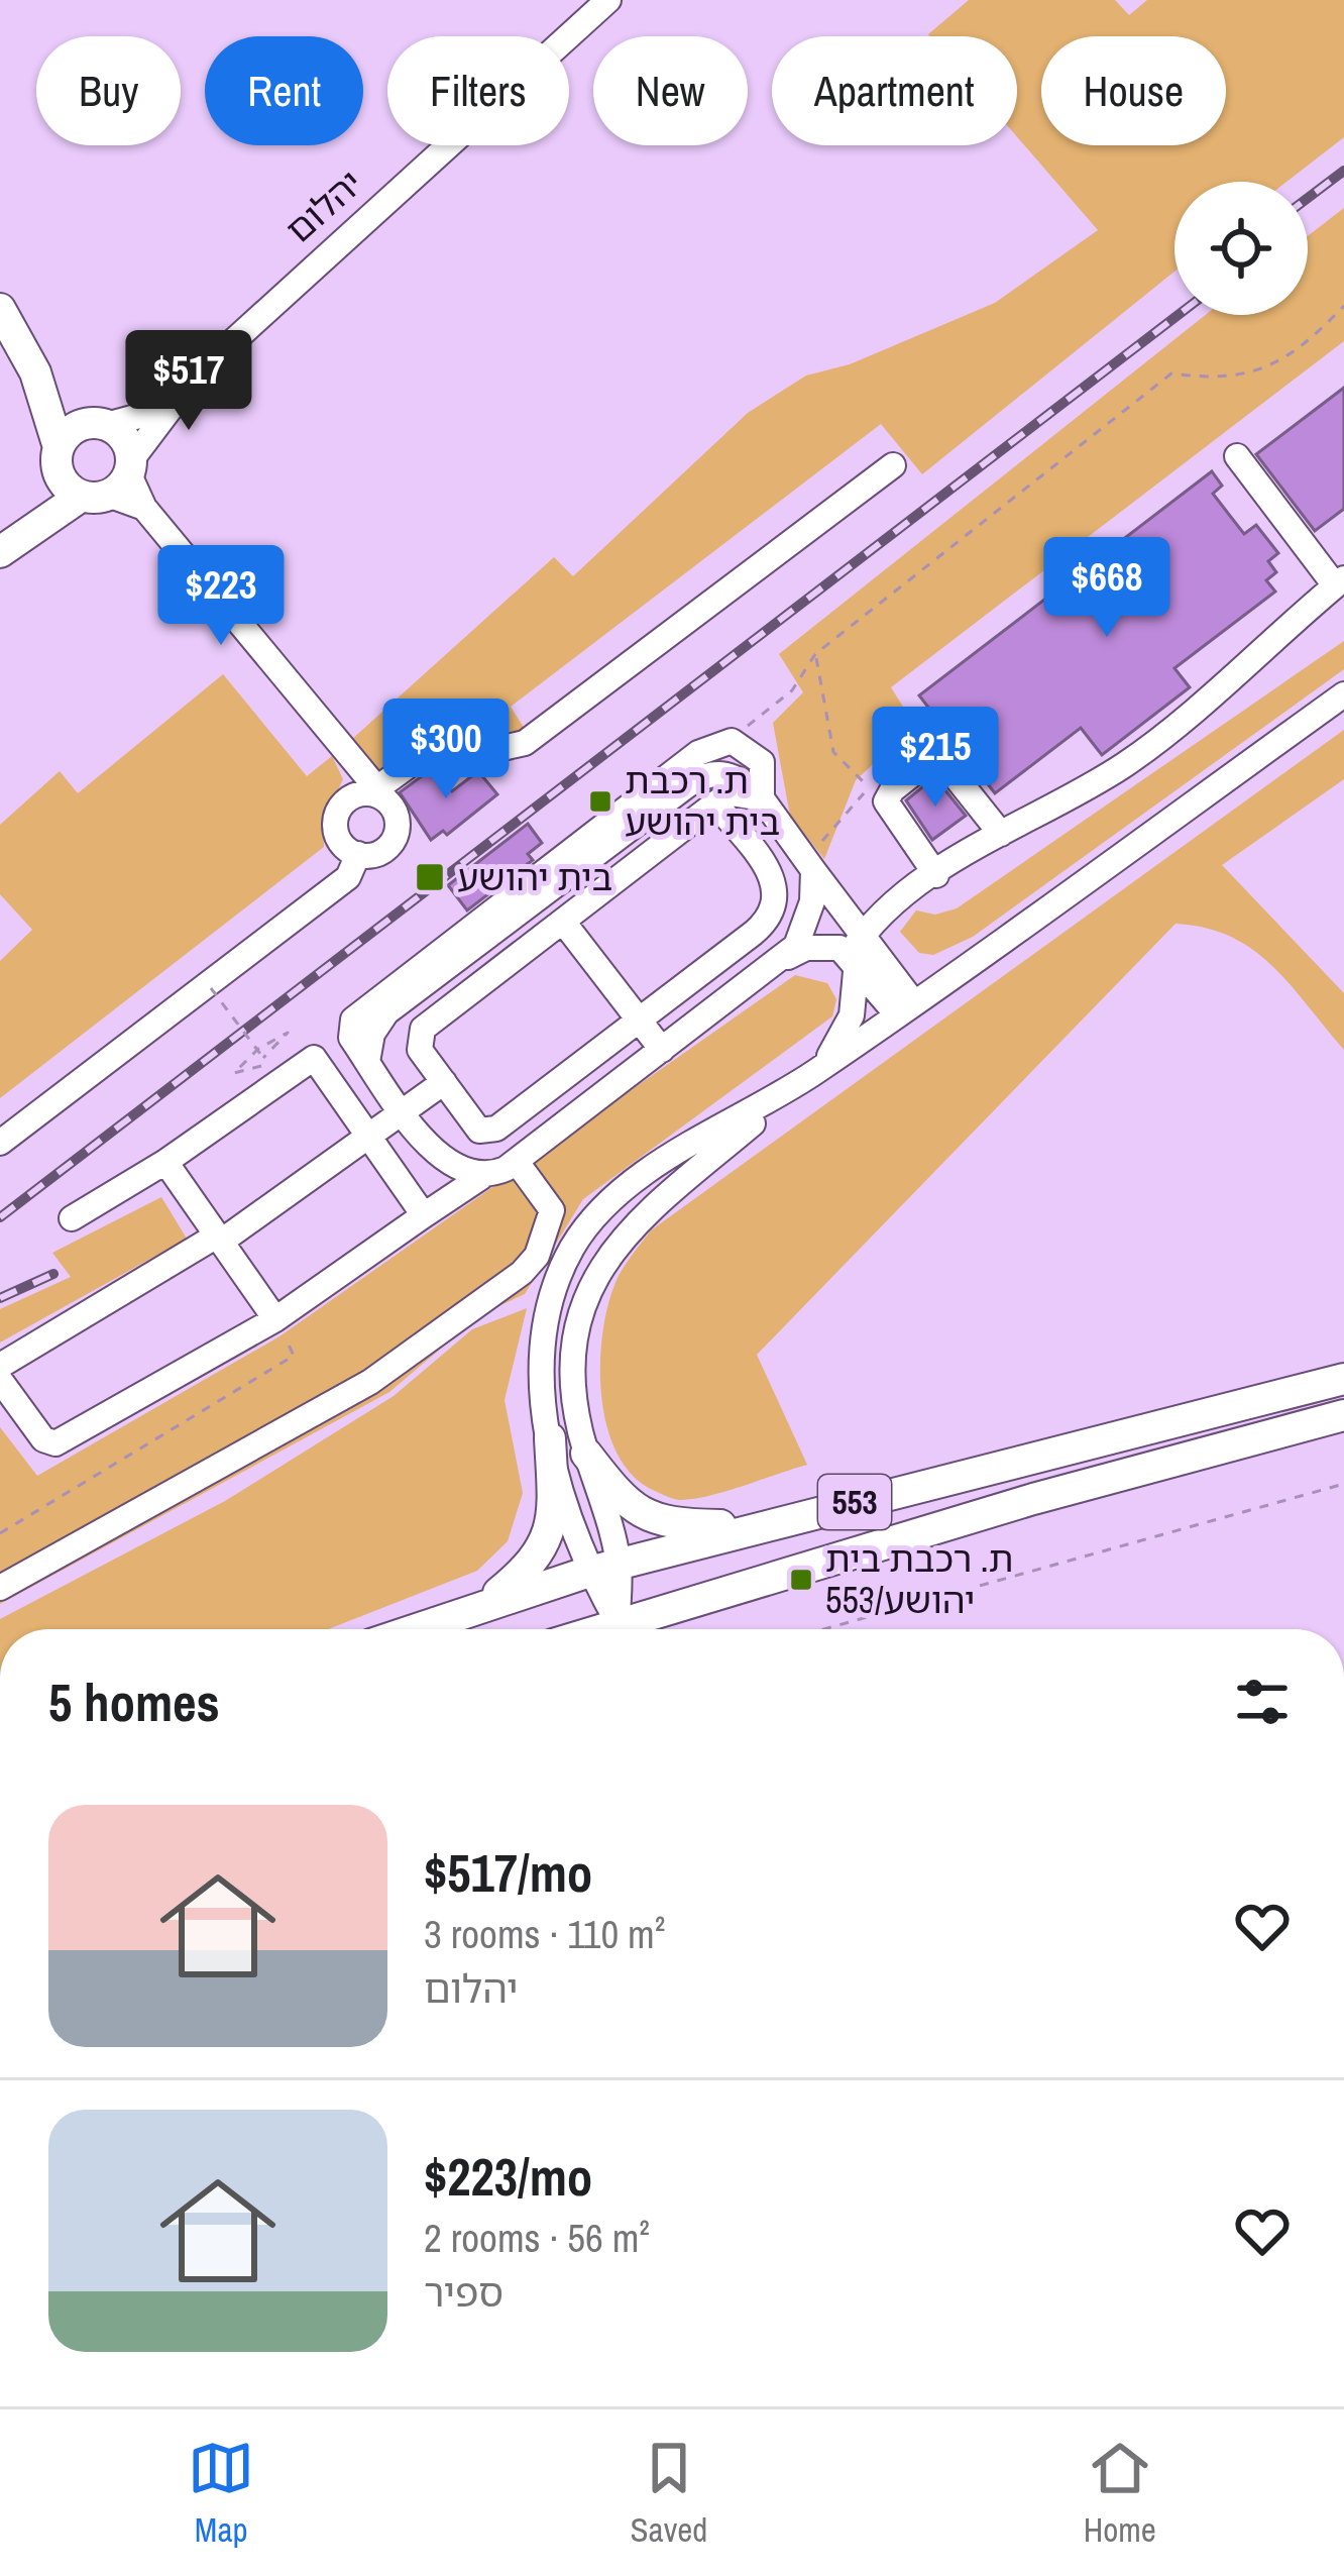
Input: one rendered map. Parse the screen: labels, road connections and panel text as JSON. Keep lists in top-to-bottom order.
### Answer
{
  "streets": {
    "main road": ["יהלום", "553"]
  },
  "places": {
    "transit": ["ת. רכבת בית יהושע", "בית יהושע", "ת. רכבת בית יהושע/553"]
  },
  "page": {
    "chip": [
      "Buy",
      "Rent",
      "Filters",
      "New",
      "Apartment",
      "House"
    ],
    "price": [
      "$517",
      "$668",
      "$223",
      "$300",
      "$215"
    ],
    "heading": "5 homes",
    "list": [
      {
        "name": "$517/mo",
        "note": "3 rooms · 110 m² · יהלום"
      },
      {
        "name": "$223/mo",
        "note": "2 rooms · 56 m² · ספיר"
      }
    ],
    "tabs": ["Map", "Saved", "Home"]
  }
}
